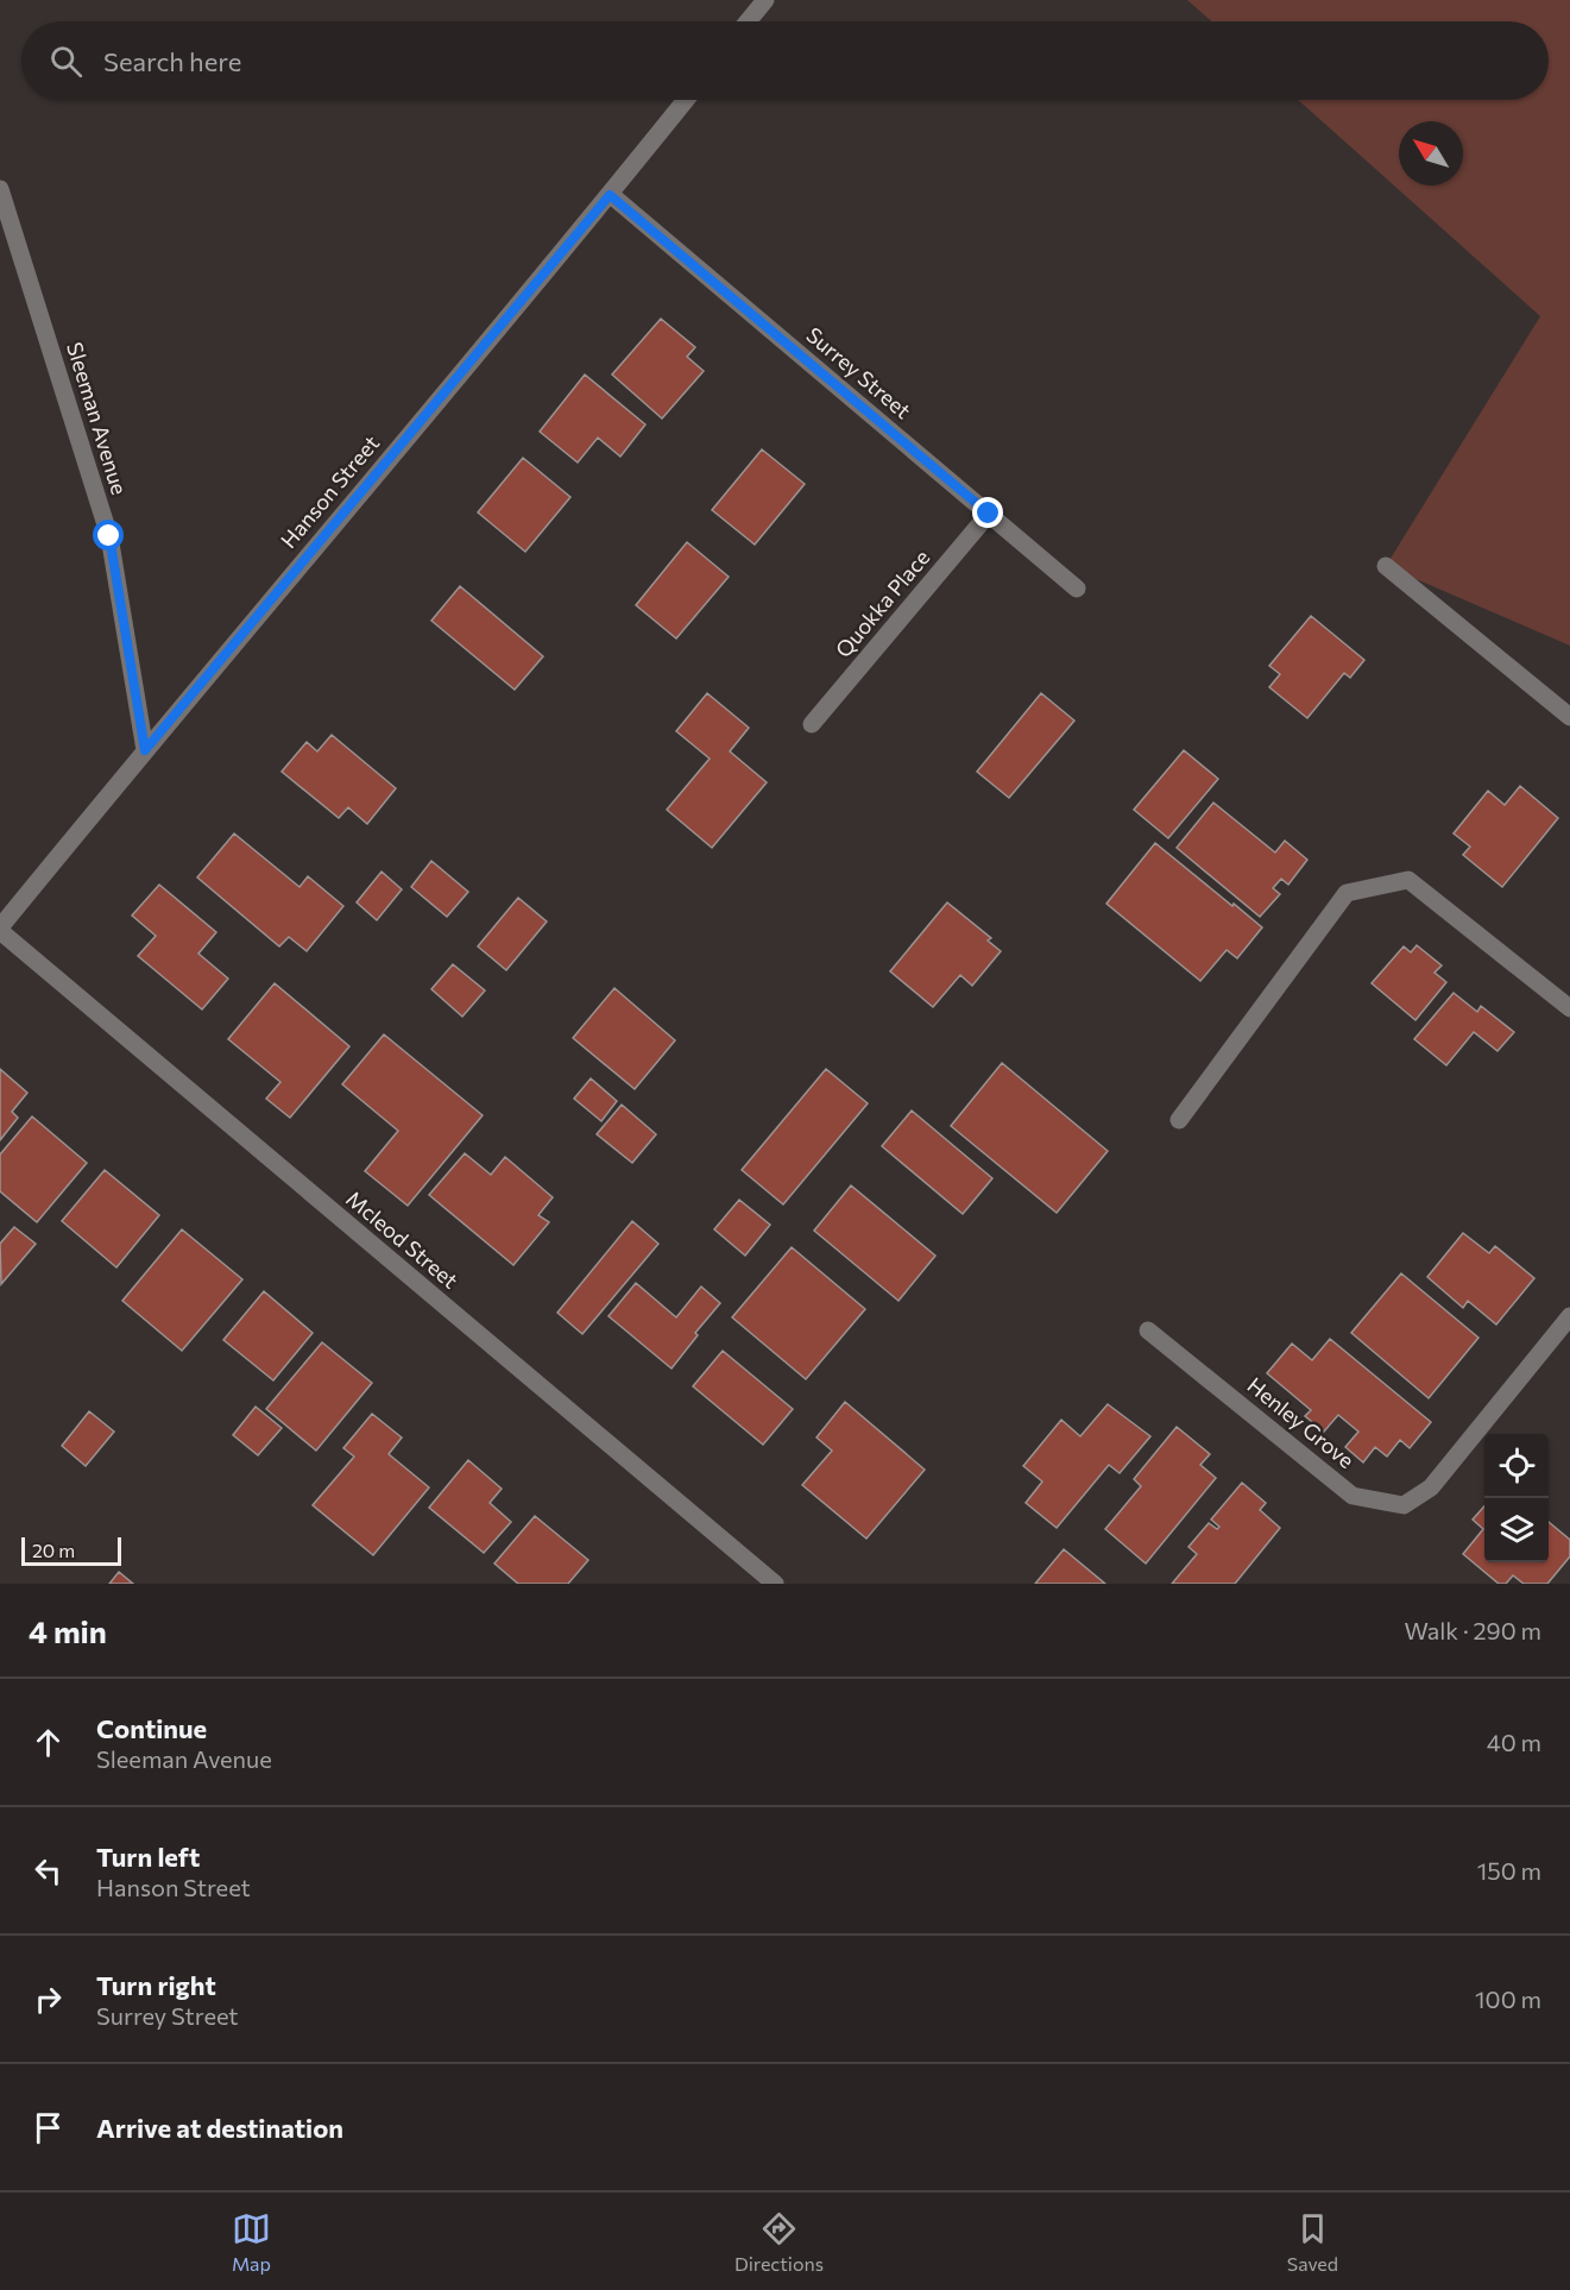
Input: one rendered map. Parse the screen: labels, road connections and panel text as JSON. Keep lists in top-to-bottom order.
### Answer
{
  "streets": {
    "street": [
      "Surrey Street",
      "Sleeman Avenue",
      "Hanson Street",
      "Quokka Place",
      "Mcleod Street",
      "Henley Grove"
    ]
  },
  "crossings": [
    ["Surrey Street", "Hanson Street"],
    ["Surrey Street", "Quokka Place"],
    ["Sleeman Avenue", "Hanson Street"],
    ["Hanson Street", "Mcleod Street"]
  ],
  "scale_bar": "20 m",
  "north": "top left",
  "page": {
    "search": "Search here",
    "scale": "20 m",
    "heading": ["4 min", "Walk · 290 m"],
    "list": [
      ["Continue", "Sleeman Avenue", "40 m"],
      ["Turn left", "Hanson Street", "150 m"],
      ["Turn right", "Surrey Street", "100 m"],
      "Arrive at destination"
    ],
    "nav": ["Map", "Directions", "Saved"]
  }
}
